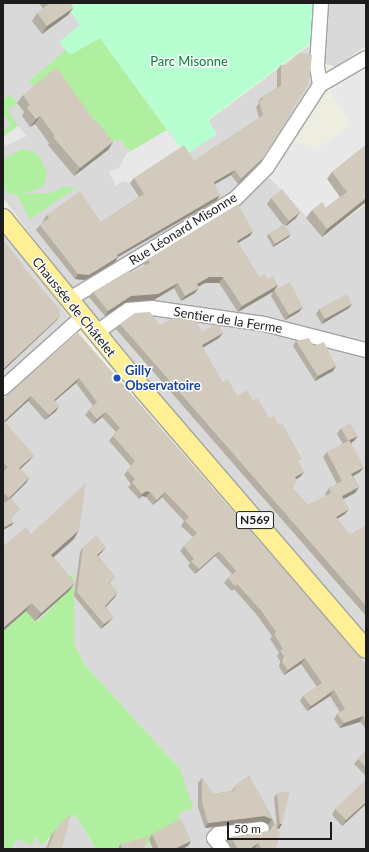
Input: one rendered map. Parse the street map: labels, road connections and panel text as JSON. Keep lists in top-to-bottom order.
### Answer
{
  "streets": {
    "main road": ["Chaussée de Châtelet", "N569"],
    "street": ["Rue Léonard Misonne", "Sentier de la Ferme"]
  },
  "crossings": [
    ["Rue Léonard Misonne", "Chaussée de Châtelet"],
    ["Chaussée de Châtelet", "Sentier de la Ferme"]
  ],
  "parks": ["Parc Misonne"],
  "places": ["Gilly Observatoire"],
  "scale_bar": "50 m"
}
